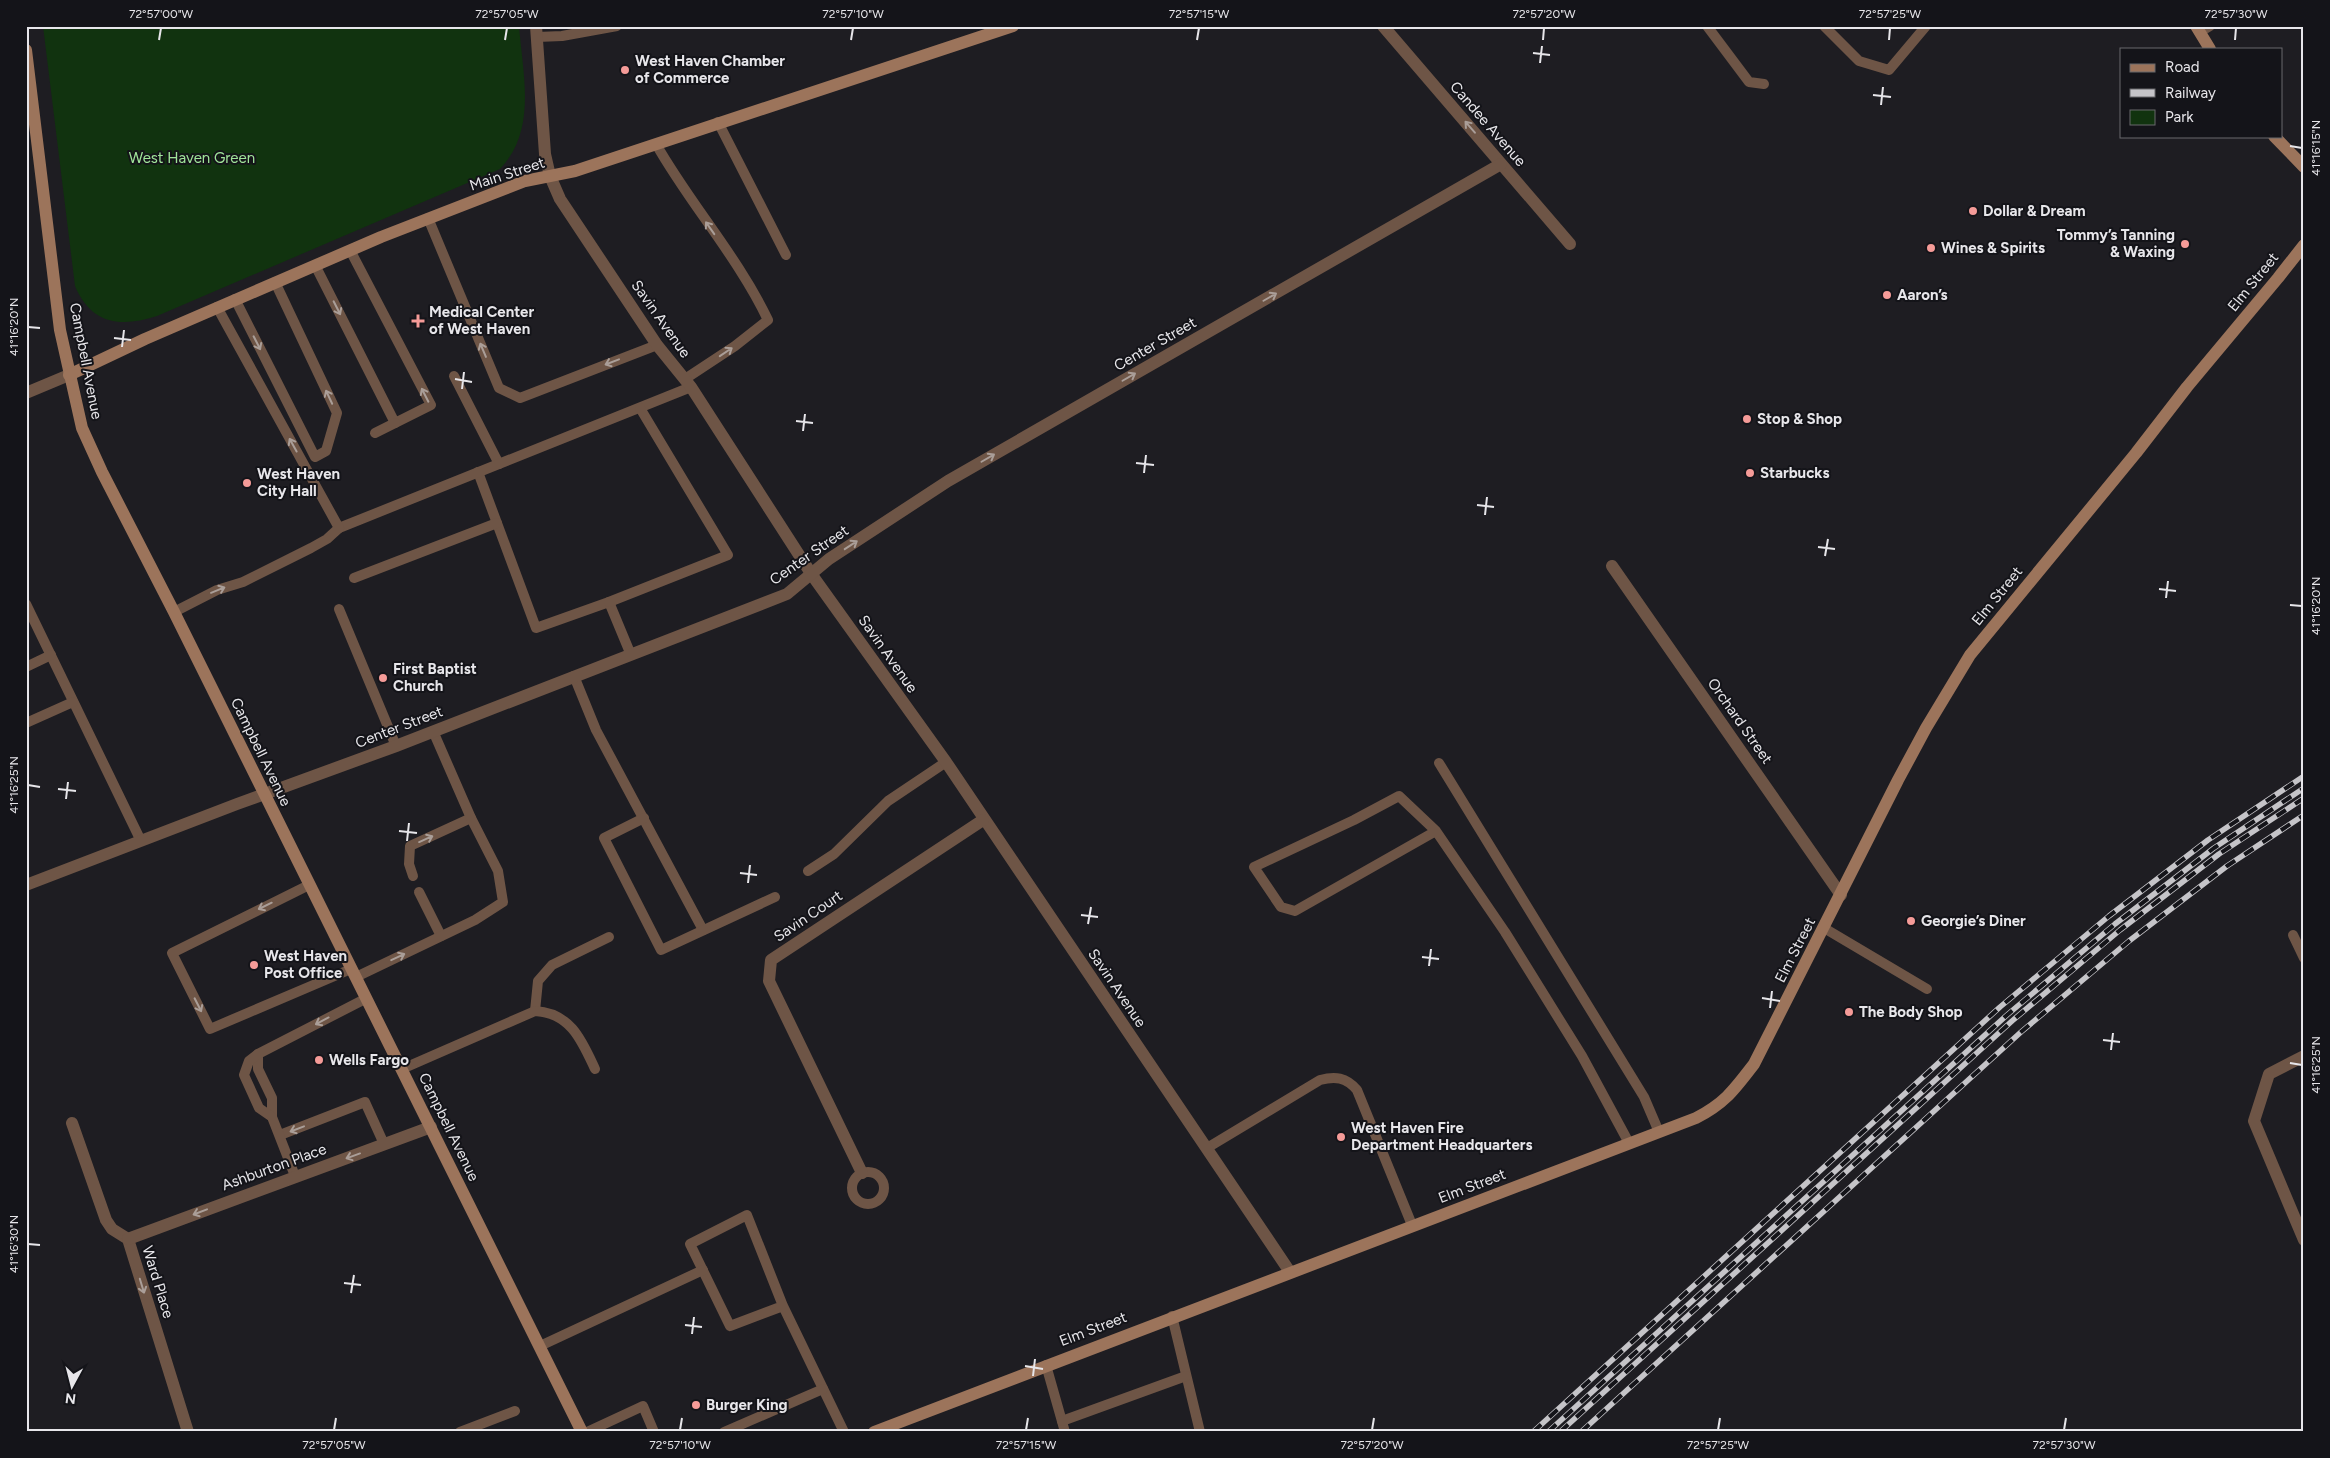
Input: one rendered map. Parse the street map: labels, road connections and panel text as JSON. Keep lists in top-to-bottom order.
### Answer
{
  "streets": {
    "main road": ["Main Street", "Elm Street", "Campbell Avenue"],
    "street": [
      "Candee Avenue",
      "Savin Avenue",
      "Center Street",
      "Orchard Street",
      "Savin Court",
      "Ashburton Place",
      "Ward Place"
    ]
  },
  "crossings": [
    ["Candee Avenue", "Center Street"],
    ["Main Street", "Savin Avenue"],
    ["Main Street", "Campbell Avenue"],
    ["Elm Street", "Savin Avenue"],
    ["Elm Street", "Orchard Street"],
    ["Savin Avenue", "Center Street"],
    ["Savin Avenue", "Savin Court"],
    ["Center Street", "Campbell Avenue"],
    ["Campbell Avenue", "Ashburton Place"],
    ["Ashburton Place", "Ward Place"]
  ],
  "one_way": [
    "Candee Avenue",
    "Center Street",
    "Ashburton Place",
    "Ward Place"
  ],
  "parks": ["West Haven Green"],
  "places": {
    "other": [
      "West Haven Chamber of Commerce",
      "Dollar & Dream",
      "Tommy’s Tanning & Waxing",
      "Wines & Spirits",
      "Aaron’s",
      "Stop & Shop",
      "Starbucks",
      "West Haven City Hall",
      "First Baptist Church",
      "Georgie’s Diner",
      "West Haven Post Office",
      "The Body Shop",
      "Wells Fargo",
      "West Haven Fire Department Headquarters",
      "Burger King"
    ],
    "health": ["Medical Center of West Haven"]
  },
  "legend": ["Road", "Railway", "Park"],
  "north": "bottom",
  "coordinates": [
    "72°57'00\"W",
    "72°57'05\"W",
    "72°57'10\"W",
    "72°57'15\"W",
    "72°57'20\"W",
    "72°57'25\"W",
    "72°57'30\"W",
    "41°16'15\"N",
    "41°16'20\"N",
    "41°16'25\"N",
    "41°16'30\"N"
  ]
}
